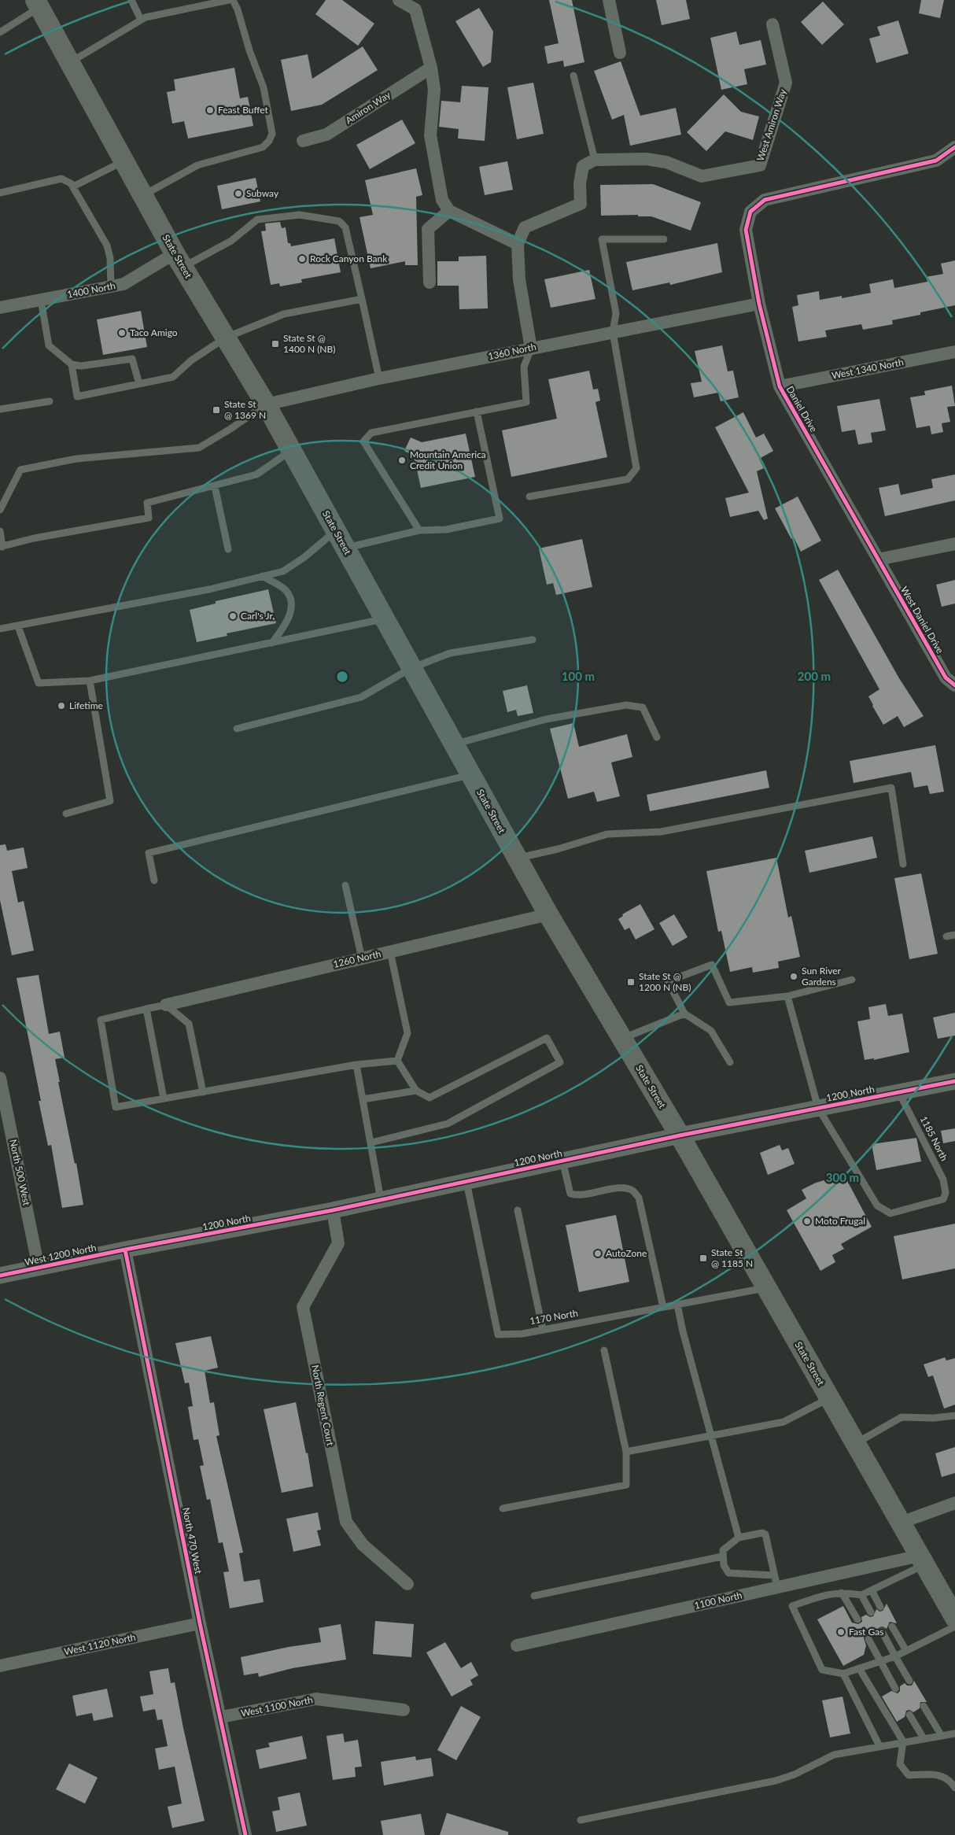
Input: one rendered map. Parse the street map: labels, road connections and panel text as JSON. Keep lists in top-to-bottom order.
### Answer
{
  "streets": {
    "main road": ["State Street"],
    "street": [
      "Amiron Way",
      "West Amiron Way",
      "1400 North",
      "1360 North",
      "West 1340 North",
      "Daniel Drive",
      "West Daniel Drive",
      "1260 North",
      "1200 North",
      "North 500 West",
      "West 1200 North",
      "North Regent Court",
      "North 470 West",
      "1100 North",
      "West 1120 North",
      "West 1100 North"
    ],
    "lane": ["1185 North", "1170 North"]
  },
  "crossings": [
    ["State Street", "1400 North"],
    ["State Street", "1360 North"],
    ["State Street", "1260 North"],
    ["State Street", "1200 North"],
    ["State Street", "1170 North"],
    ["State Street", "1100 North"],
    ["1360 North", "Daniel Drive"],
    ["West 1340 North", "Daniel Drive"],
    ["Daniel Drive", "West Daniel Drive"],
    ["1200 North", "1185 North"],
    ["1200 North", "West 1200 North"],
    ["1200 North", "1170 North"],
    ["1200 North", "North Regent Court"],
    ["1200 North", "North 470 West"],
    ["North 500 West", "West 1200 North"],
    ["West 1200 North", "North 470 West"],
    ["North 470 West", "West 1120 North"],
    ["North 470 West", "West 1100 North"]
  ],
  "places": {
    "other": [
      "Feast Buffet",
      "Subway",
      "Rock Canyon Bank",
      "Taco Amigo",
      "Mountain America Credit Union",
      "Carl's Jr.",
      "Lifetime",
      "Sun River Gardens",
      "Moto Frugal",
      "AutoZone",
      "Fast Gas"
    ],
    "transit": [
      "State St @ 1400 N (NB)",
      "State St @ 1369 N",
      "State St @ 1200 N (NB)",
      "State St @ 1185 N"
    ]
  },
  "rings": ["100 m", "200 m", "300 m"]
}
